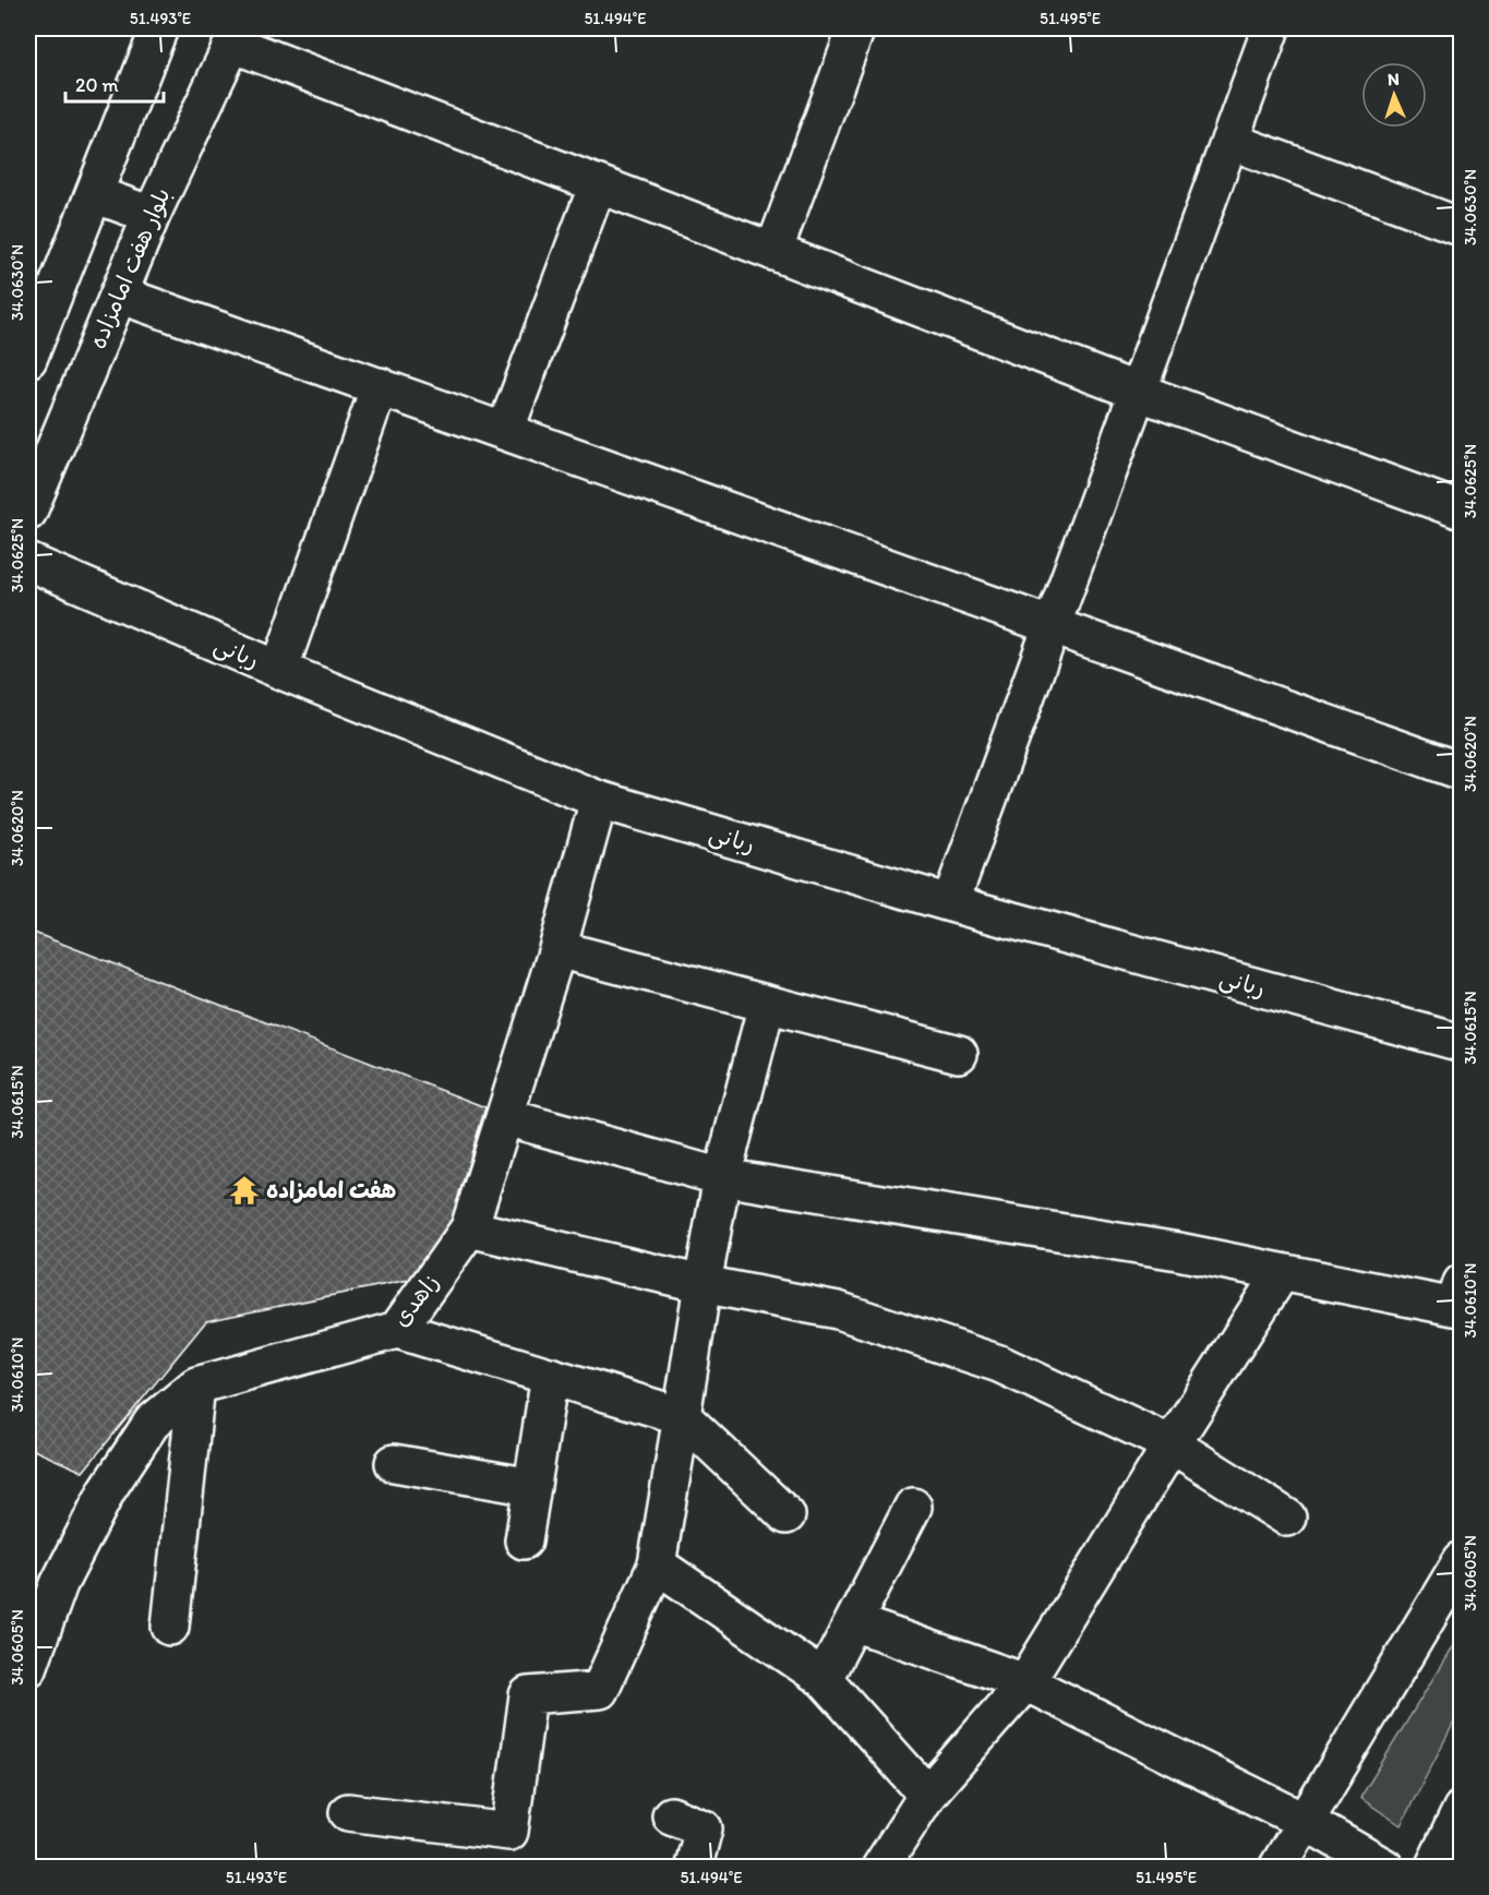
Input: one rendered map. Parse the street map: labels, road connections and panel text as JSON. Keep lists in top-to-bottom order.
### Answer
{
  "streets": {
    "street": ["بلوار هفت امامزاده", "ربانی", "زاهدی"]
  },
  "crossings": [
    ["ربانی", "زاهدی"]
  ],
  "places": {
    "temple": ["هفت امامزاده"]
  },
  "scale_bar": "20 m",
  "north": "top",
  "coordinates": [
    "51.493°E",
    "51.494°E",
    "51.495°E",
    "34.0630°N",
    "34.0625°N",
    "34.0620°N",
    "34.0615°N",
    "34.0610°N",
    "34.0605°N"
  ]
}
